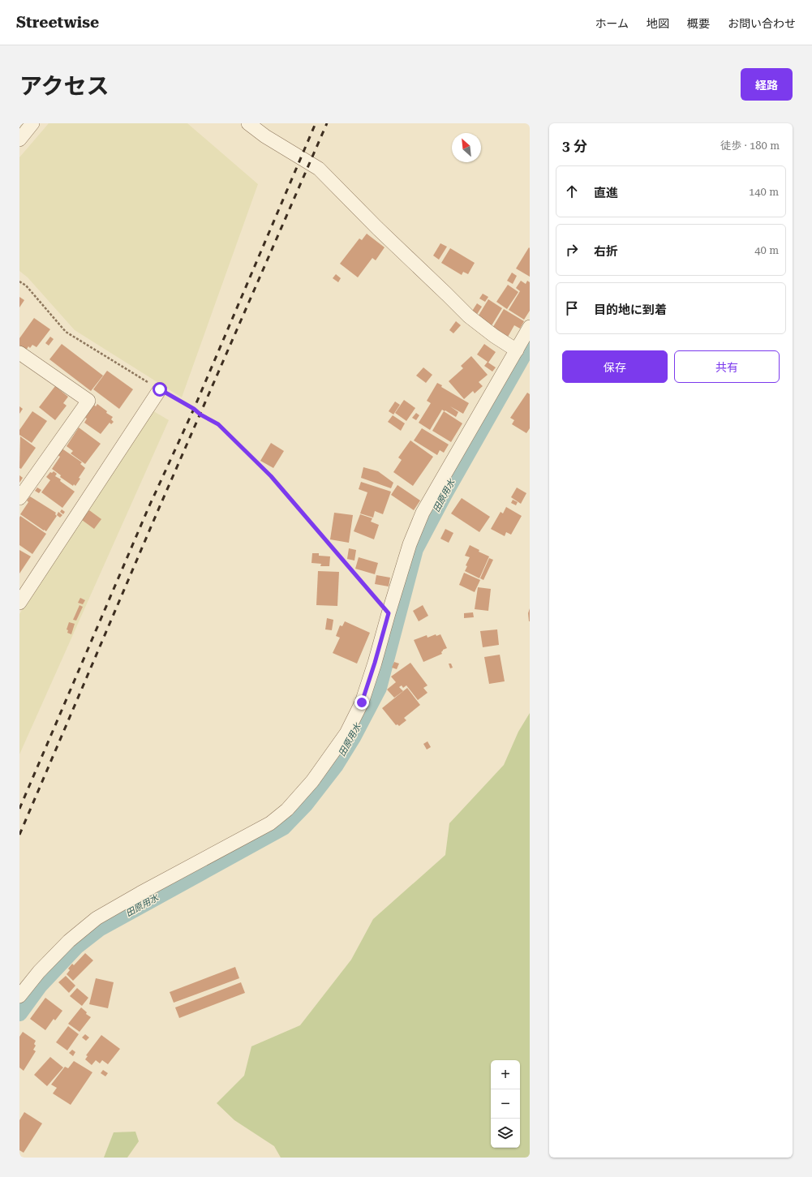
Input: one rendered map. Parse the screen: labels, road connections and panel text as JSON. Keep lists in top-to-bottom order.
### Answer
{
  "water": ["田原用水"],
  "north": "top left",
  "page": {
    "header": "Streetwise",
    "nav": [
      "ホーム",
      "地図",
      "概要",
      "お問い合わせ"
    ],
    "title": "アクセス",
    "buttons": [
      "経路",
      ["保存", "共有"]
    ],
    "heading": ["3 分", "徒歩 · 180 m"],
    "list": [
      ["直進", "140 m"],
      ["右折", "40 m"],
      "目的地に到着"
    ],
    "map_buttons": ["+", "−"]
  }
}
